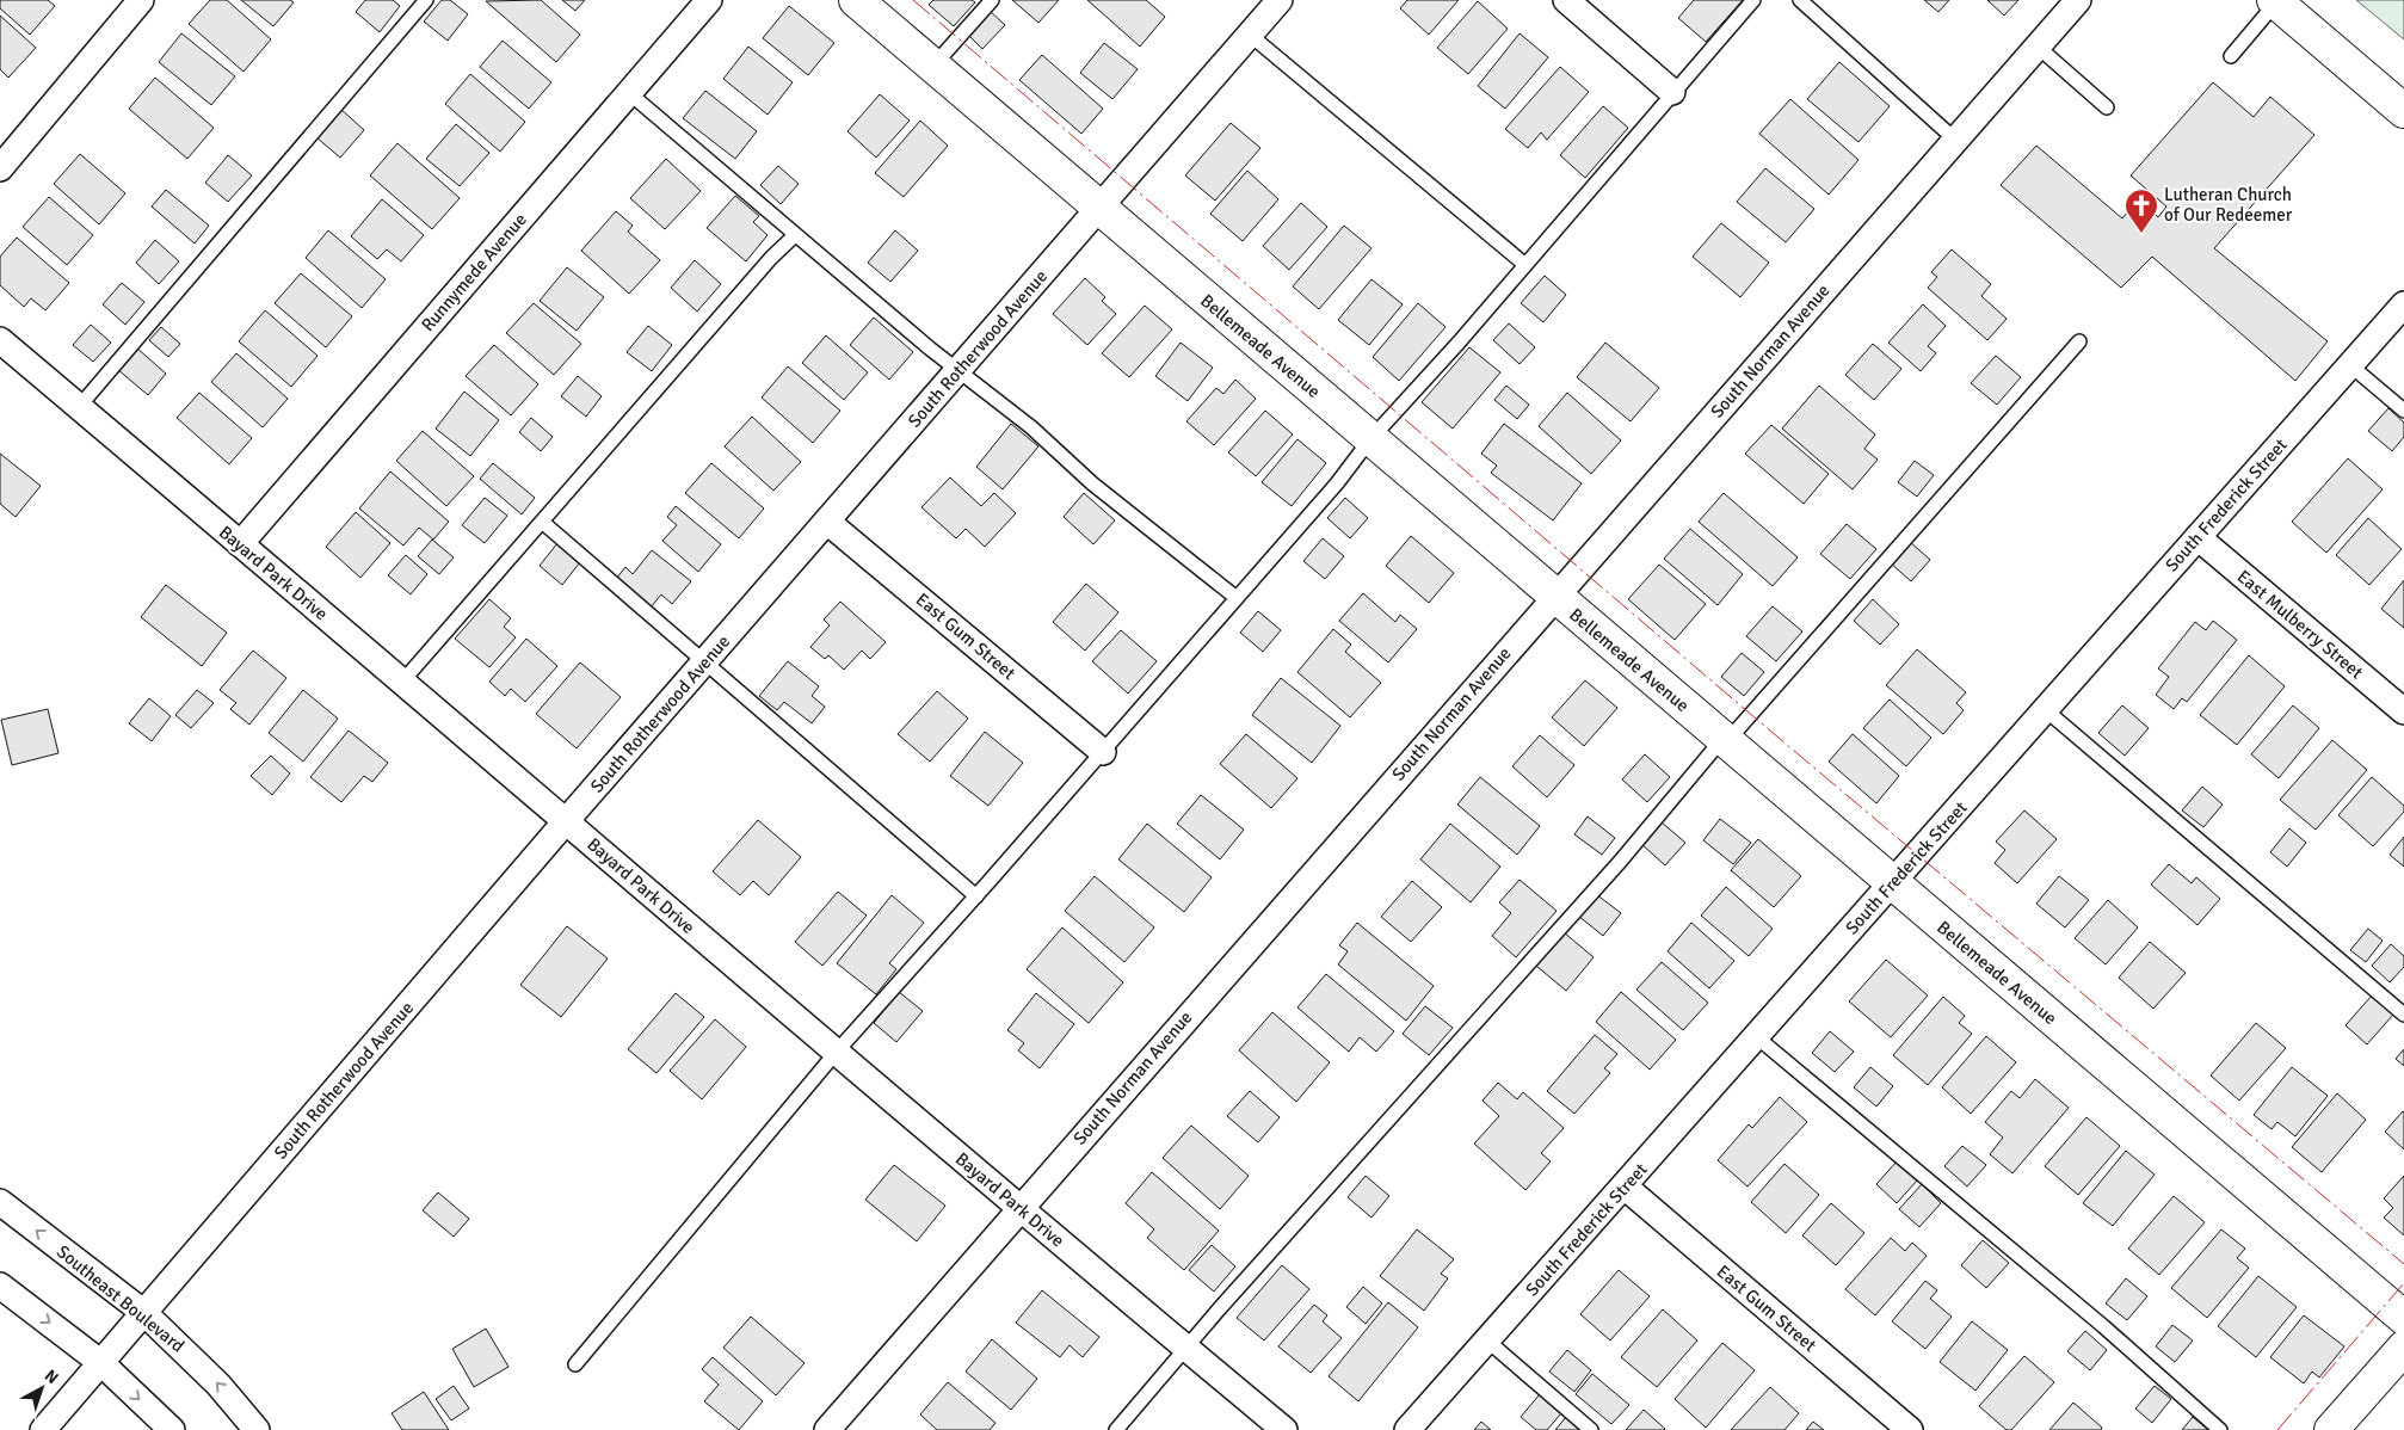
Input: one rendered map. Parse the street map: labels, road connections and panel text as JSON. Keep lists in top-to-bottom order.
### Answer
{
  "streets": {
    "street": [
      "Runnymede Avenue",
      "Bellemeade Avenue",
      "South Rotherwood Avenue",
      "South Norman Avenue",
      "South Frederick Street",
      "Bayard Park Drive",
      "East Mulberry Street",
      "East Gum Street",
      "Southeast Boulevard"
    ]
  },
  "crossings": [
    ["Runnymede Avenue", "Bayard Park Drive"],
    ["Bellemeade Avenue", "South Rotherwood Avenue"],
    ["Bellemeade Avenue", "South Norman Avenue"],
    ["Bellemeade Avenue", "South Frederick Street"],
    ["South Rotherwood Avenue", "Bayard Park Drive"],
    ["South Rotherwood Avenue", "East Gum Street"],
    ["South Rotherwood Avenue", "Southeast Boulevard"],
    ["South Norman Avenue", "Bayard Park Drive"],
    ["South Frederick Street", "East Mulberry Street"],
    ["South Frederick Street", "East Gum Street"]
  ],
  "places": {
    "church": ["Lutheran Church of Our Redeemer"]
  },
  "north": "top right"
}
